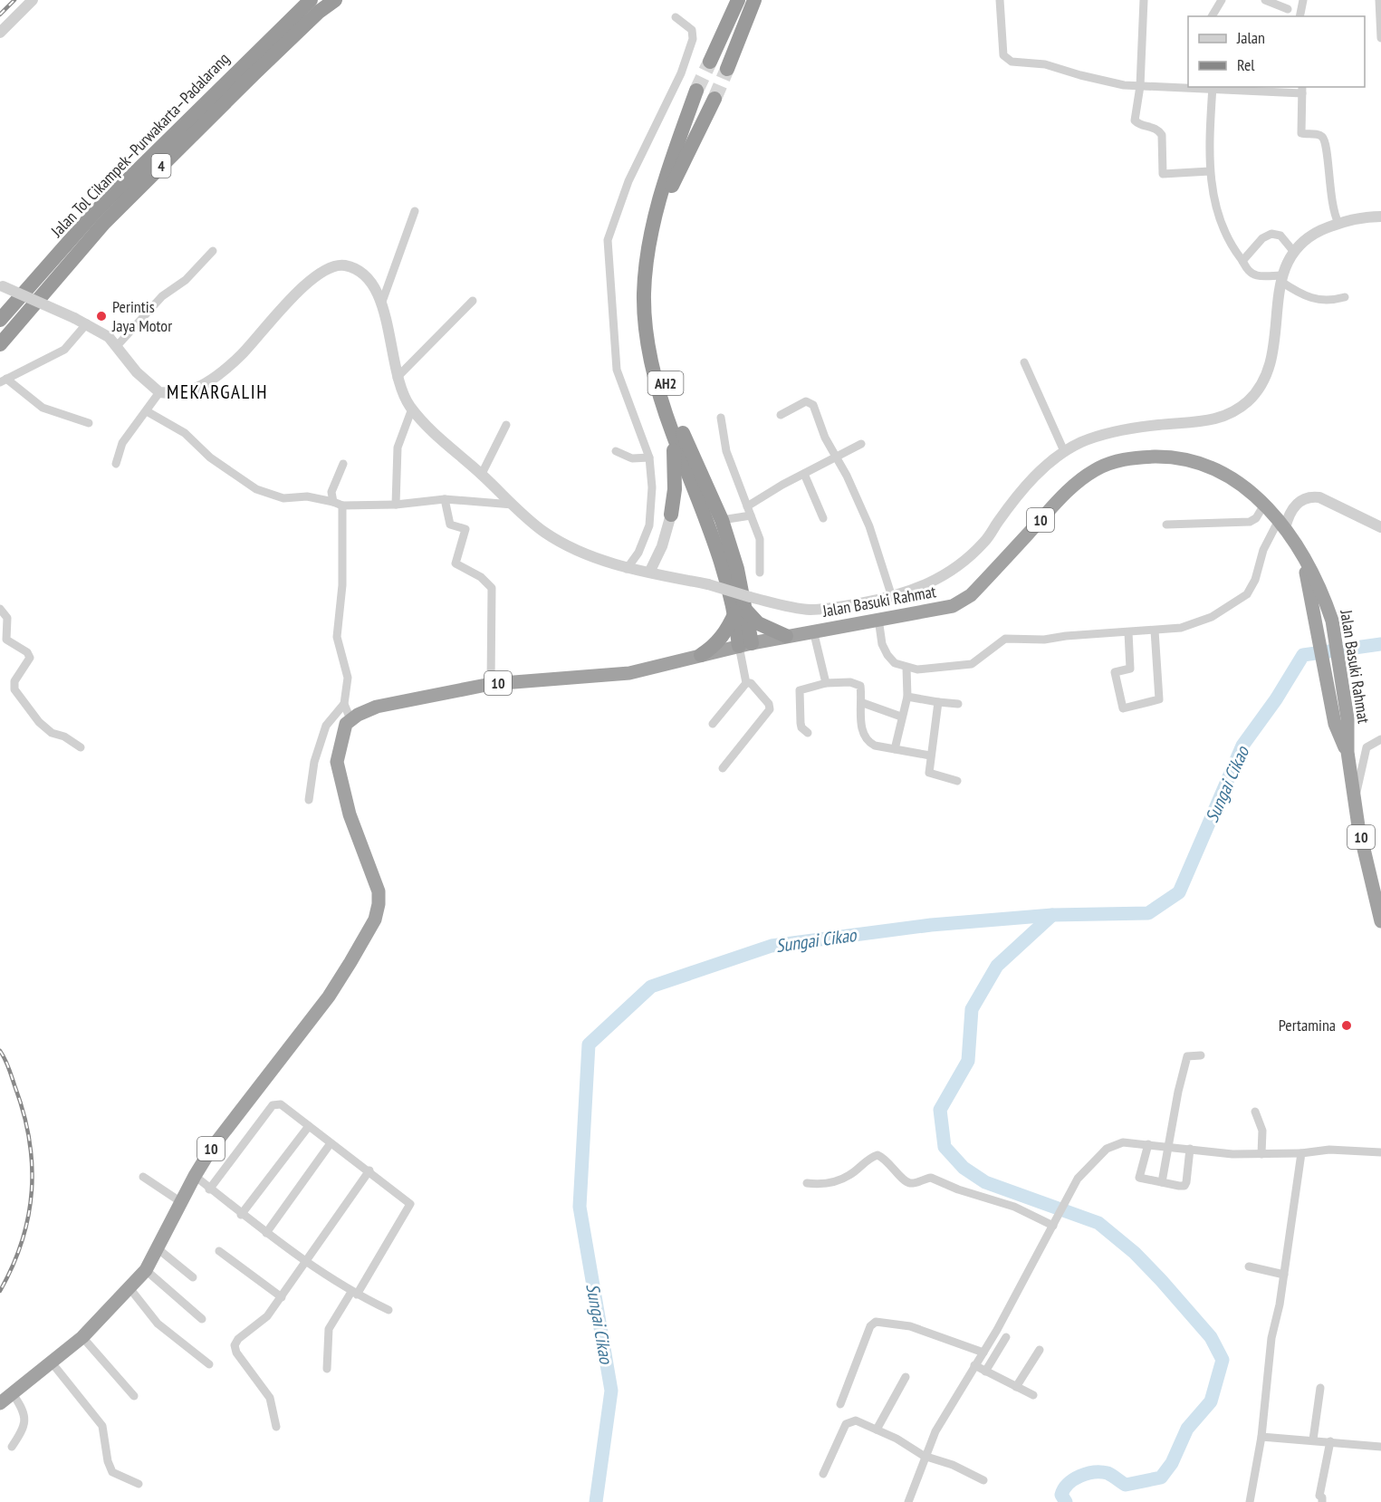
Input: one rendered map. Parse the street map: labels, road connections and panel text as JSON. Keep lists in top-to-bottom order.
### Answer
{
  "streets": {
    "highway": [
      "Jalan Tol Cikampek–Purwakarta–Padalarang",
      "4",
      "AH2",
      "10",
      "Jalan Basuki Rahmat"
    ]
  },
  "crossings": [
    ["AH2", "10"],
    ["AH2", "Jalan Basuki Rahmat"],
    ["10", "Jalan Basuki Rahmat"]
  ],
  "districts": ["MEKARGALIH"],
  "water": ["Sungai Cikao"],
  "places": ["Perintis Jaya Motor", "Pertamina"],
  "legend": ["Jalan", "Rel"]
}
